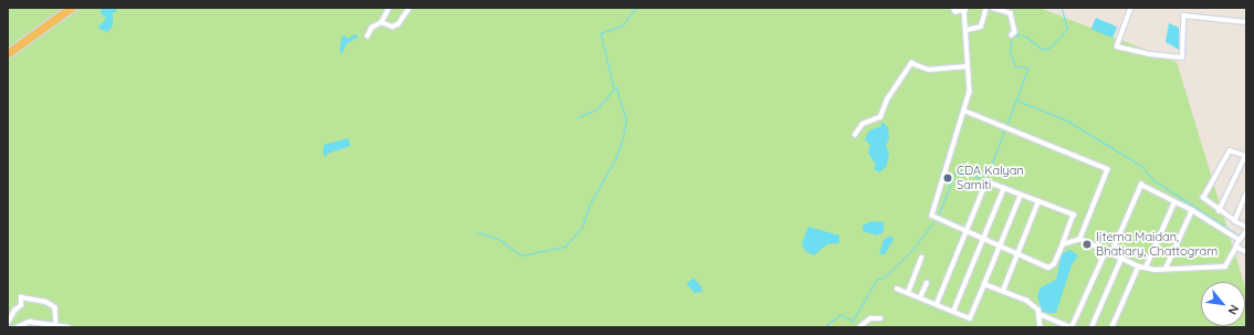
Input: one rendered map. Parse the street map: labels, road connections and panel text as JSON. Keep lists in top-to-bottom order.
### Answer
{
  "places": ["CDA Kalyan Samiti", "Ijtema Maidan, Bhatiary, Chattogram"],
  "north": "bottom right"
}
